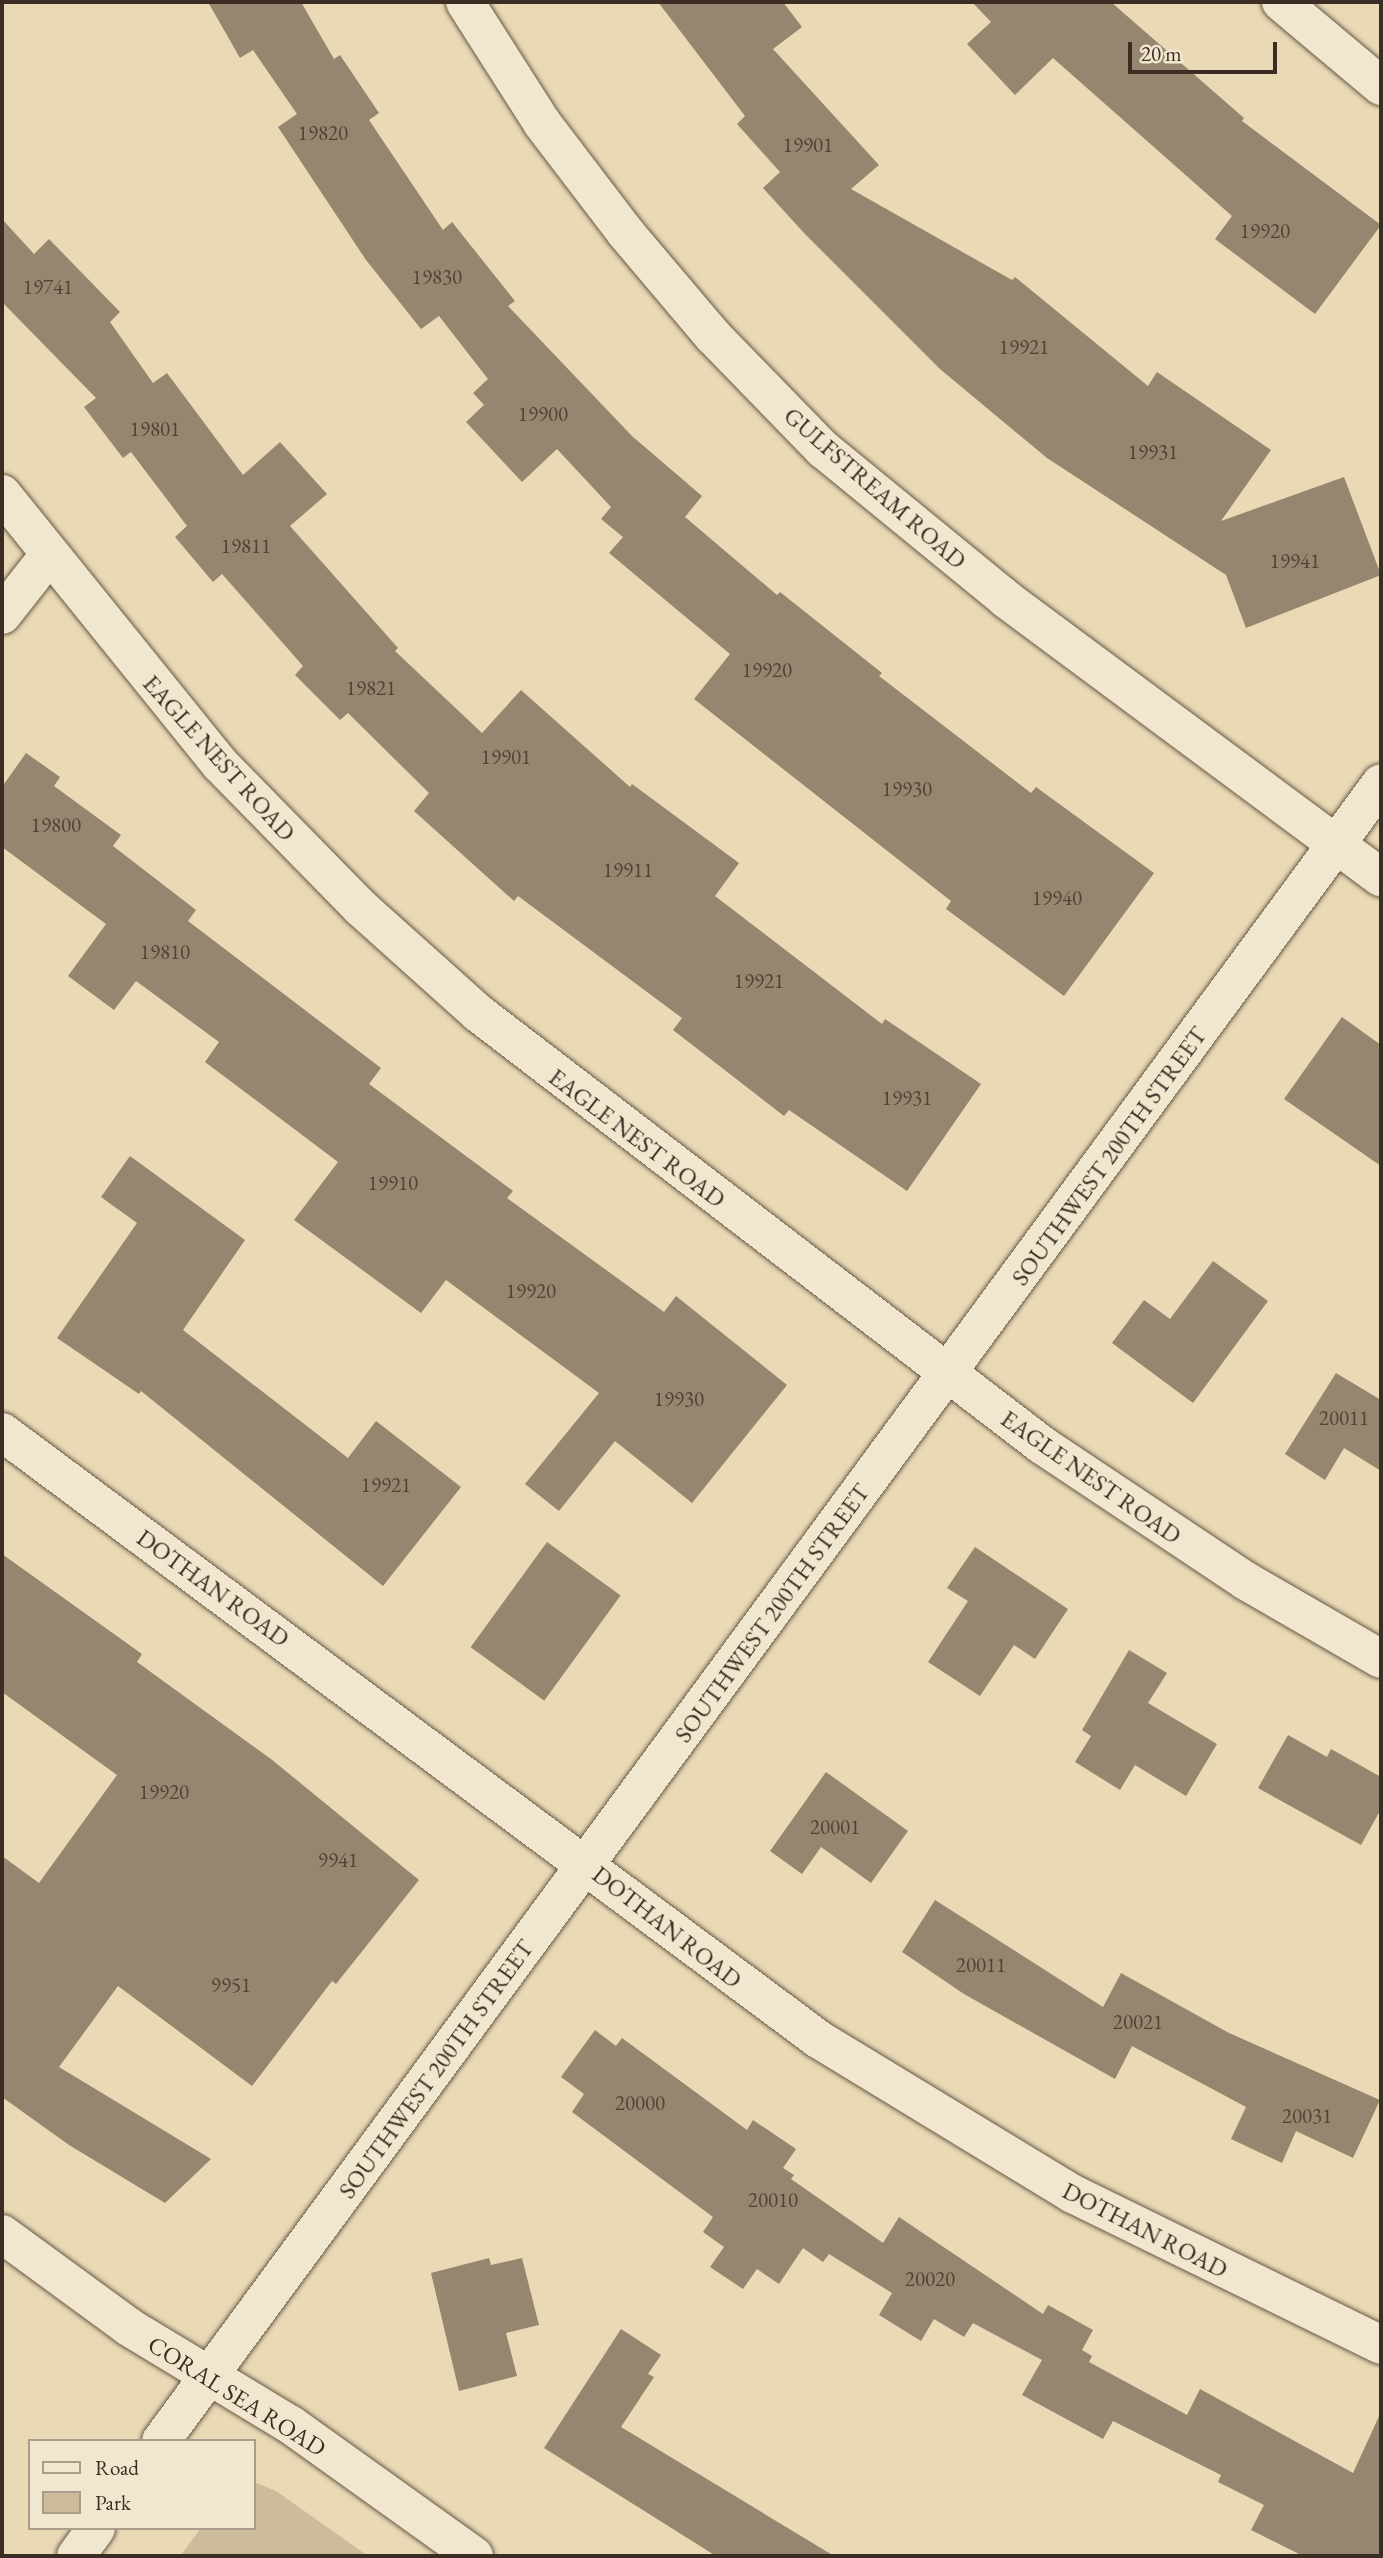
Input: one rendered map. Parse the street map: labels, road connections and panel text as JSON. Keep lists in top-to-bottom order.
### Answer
{
  "streets": {
    "street": [
      "GULFSTREAM ROAD",
      "EAGLE NEST ROAD",
      "SOUTHWEST 200TH STREET",
      "DOTHAN ROAD",
      "CORAL SEA ROAD"
    ]
  },
  "crossings": [
    ["GULFSTREAM ROAD", "SOUTHWEST 200TH STREET"],
    ["EAGLE NEST ROAD", "SOUTHWEST 200TH STREET"],
    ["SOUTHWEST 200TH STREET", "DOTHAN ROAD"],
    ["SOUTHWEST 200TH STREET", "CORAL SEA ROAD"]
  ],
  "house_numbers": [
    "19820",
    "19901",
    "19920",
    "19830",
    "19741",
    "19921",
    "19900",
    "19801",
    "19931",
    "19811",
    "19941",
    "19920",
    "19821",
    "19901",
    "19930",
    "19800",
    "19911",
    "19940",
    "19810",
    "19921",
    "19931",
    "19910",
    "19920",
    "19930",
    "20011",
    "19921",
    "19920",
    "20001",
    "9941",
    "20011",
    "9951",
    "20021",
    "20000",
    "20031",
    "20010",
    "20020"
  ],
  "legend": ["Road", "Park"],
  "scale_bar": "20 m"
}
